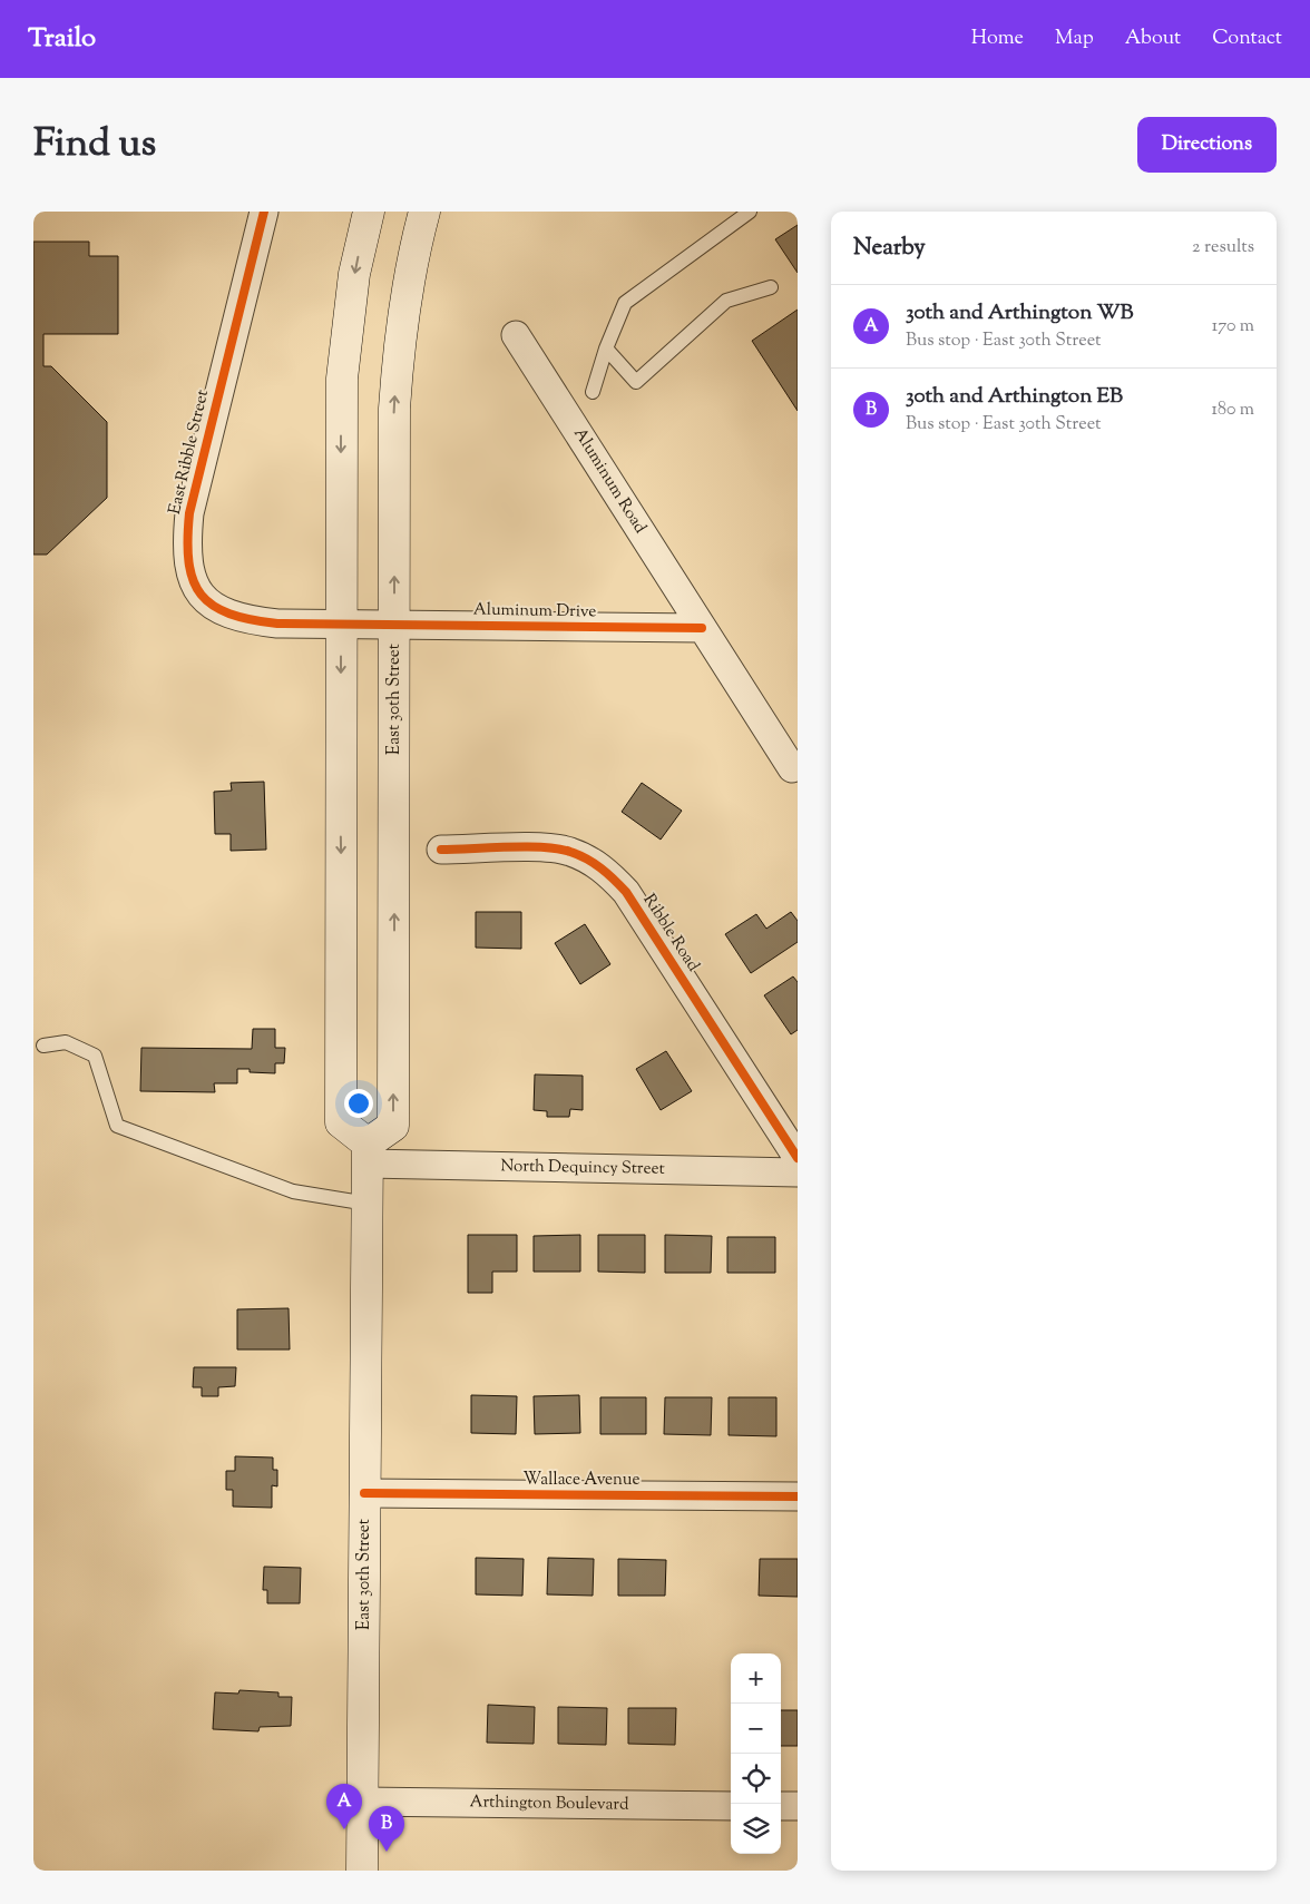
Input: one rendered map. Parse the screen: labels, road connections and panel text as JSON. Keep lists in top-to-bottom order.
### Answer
{
  "streets": {
    "main road": ["East 30th Street"],
    "street": [
      "East Ribble Street",
      "Aluminum Road",
      "Aluminum Drive",
      "Ribble Road",
      "North Dequincy Street",
      "Wallace Avenue",
      "Arthington Boulevard"
    ]
  },
  "crossings": [
    ["East Ribble Street", "Aluminum Drive"],
    ["East Ribble Street", "East 30th Street"],
    ["Aluminum Road", "Aluminum Drive"],
    ["Aluminum Drive", "East 30th Street"],
    ["East 30th Street", "North Dequincy Street"],
    ["East 30th Street", "Wallace Avenue"],
    ["East 30th Street", "Arthington Boulevard"]
  ],
  "page": {
    "header": "Trailo",
    "nav": [
      "Home",
      "Map",
      "About",
      "Contact"
    ],
    "title": "Find us",
    "buttons": "Directions",
    "heading": ["Nearby", "2 results"],
    "list": [
      {
        "mark": "A",
        "name": "30th and Arthington WB",
        "note": "Bus stop · East 30th Street",
        "value": "170 m"
      },
      {
        "mark": "B",
        "name": "30th and Arthington EB",
        "note": "Bus stop · East 30th Street",
        "value": "180 m"
      }
    ],
    "map_buttons": ["+", "−"],
    "pins": ["A", "B"]
  }
}
